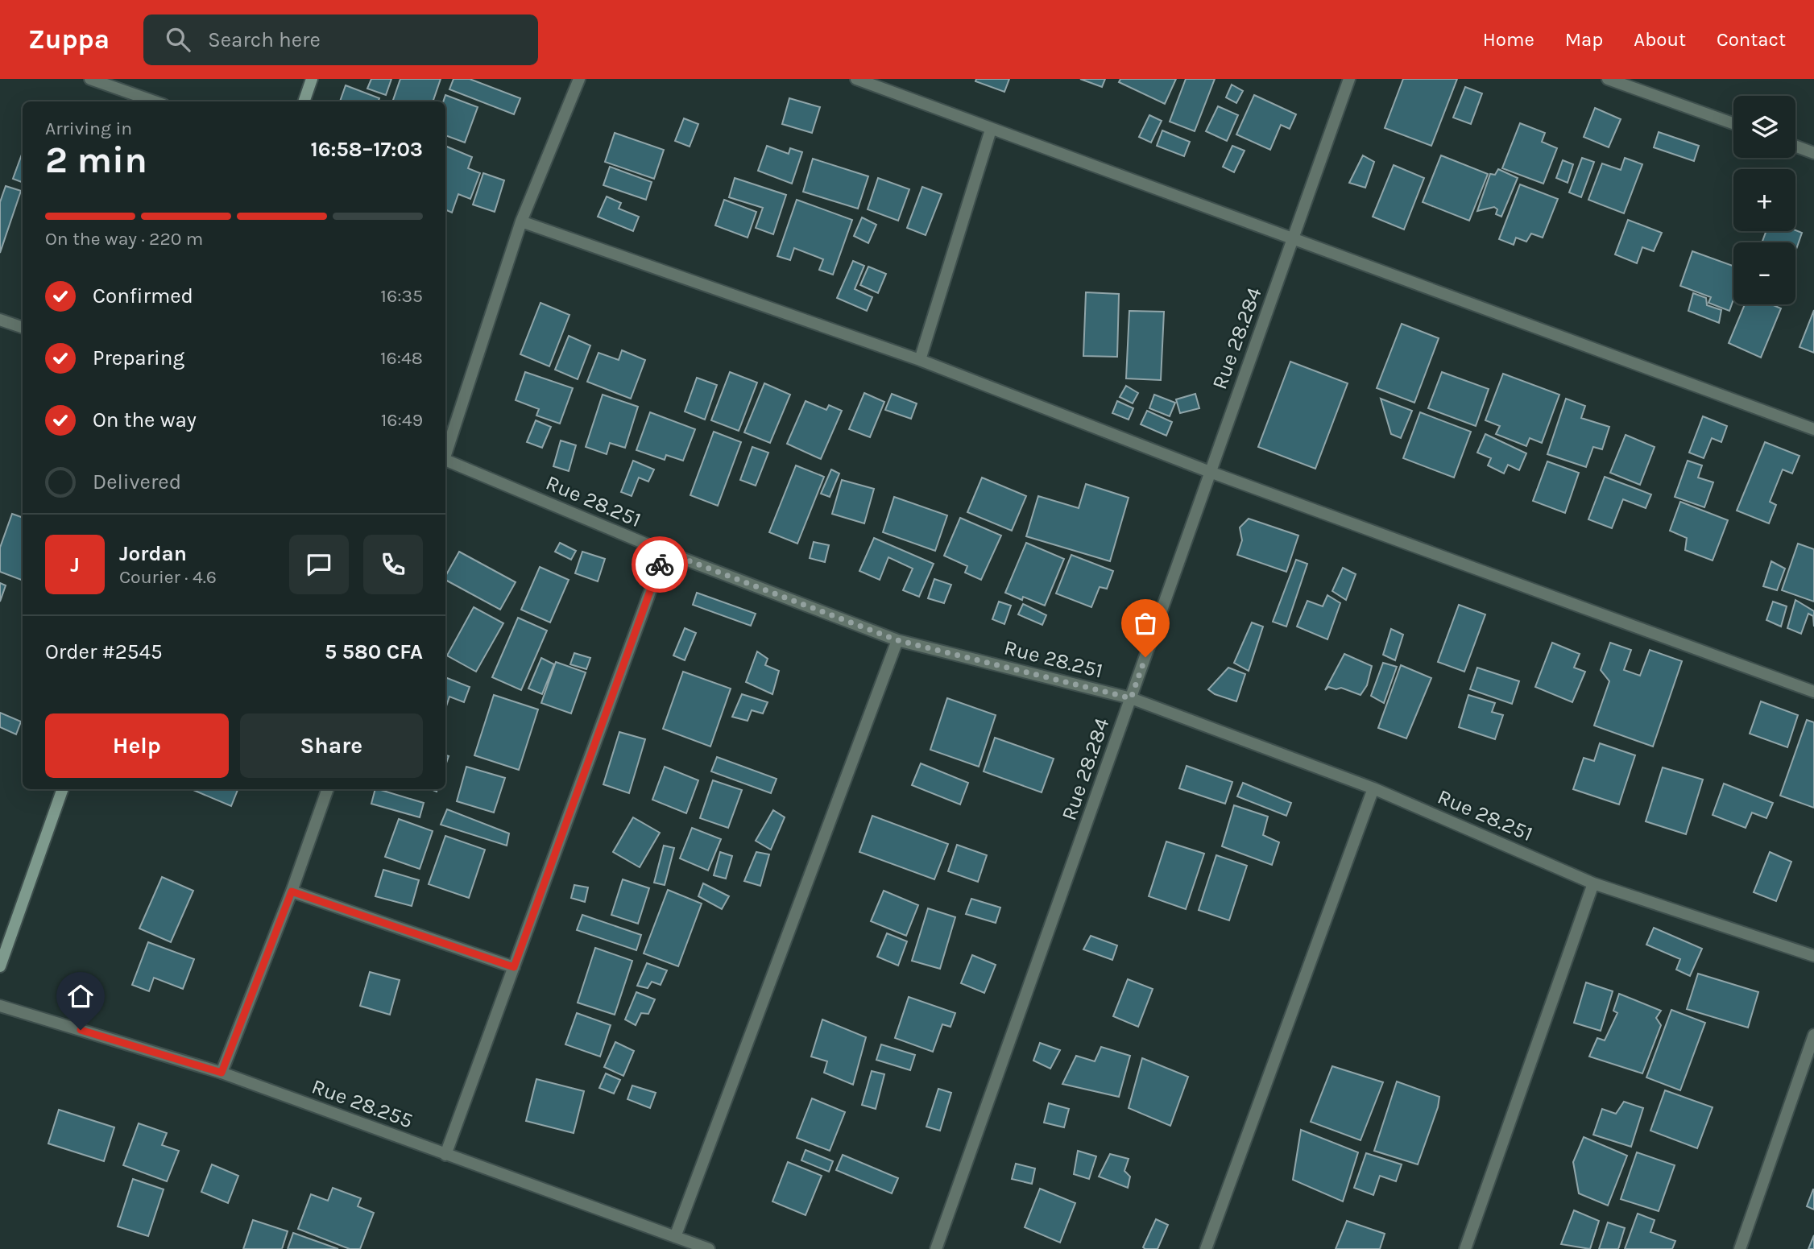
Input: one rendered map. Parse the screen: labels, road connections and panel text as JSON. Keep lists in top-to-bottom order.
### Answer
{
  "streets": {
    "street": ["Rue 28.284", "Rue 28.251", "Rue 28.255"]
  },
  "crossings": [
    ["Rue 28.284", "Rue 28.251"]
  ],
  "page": {
    "header": "Zuppa",
    "search": "Search here",
    "nav": [
      "Home",
      "Map",
      "About",
      "Contact"
    ],
    "map_buttons": ["+", "−"],
    "heading": ["2 min", "Arriving in", "16:58–17:03"],
    "panel": [
      "Jordan",
      "Courier · 4.6",
      "Order #2545",
      "5 580 CFA"
    ],
    "bar": "On the way · 220 m",
    "list": [
      ["Confirmed", "16:35"],
      ["Preparing", "16:48"],
      ["On the way", "16:49"],
      "Delivered"
    ],
    "round": "J",
    "buttons": ["Help", "Share"]
  }
}
